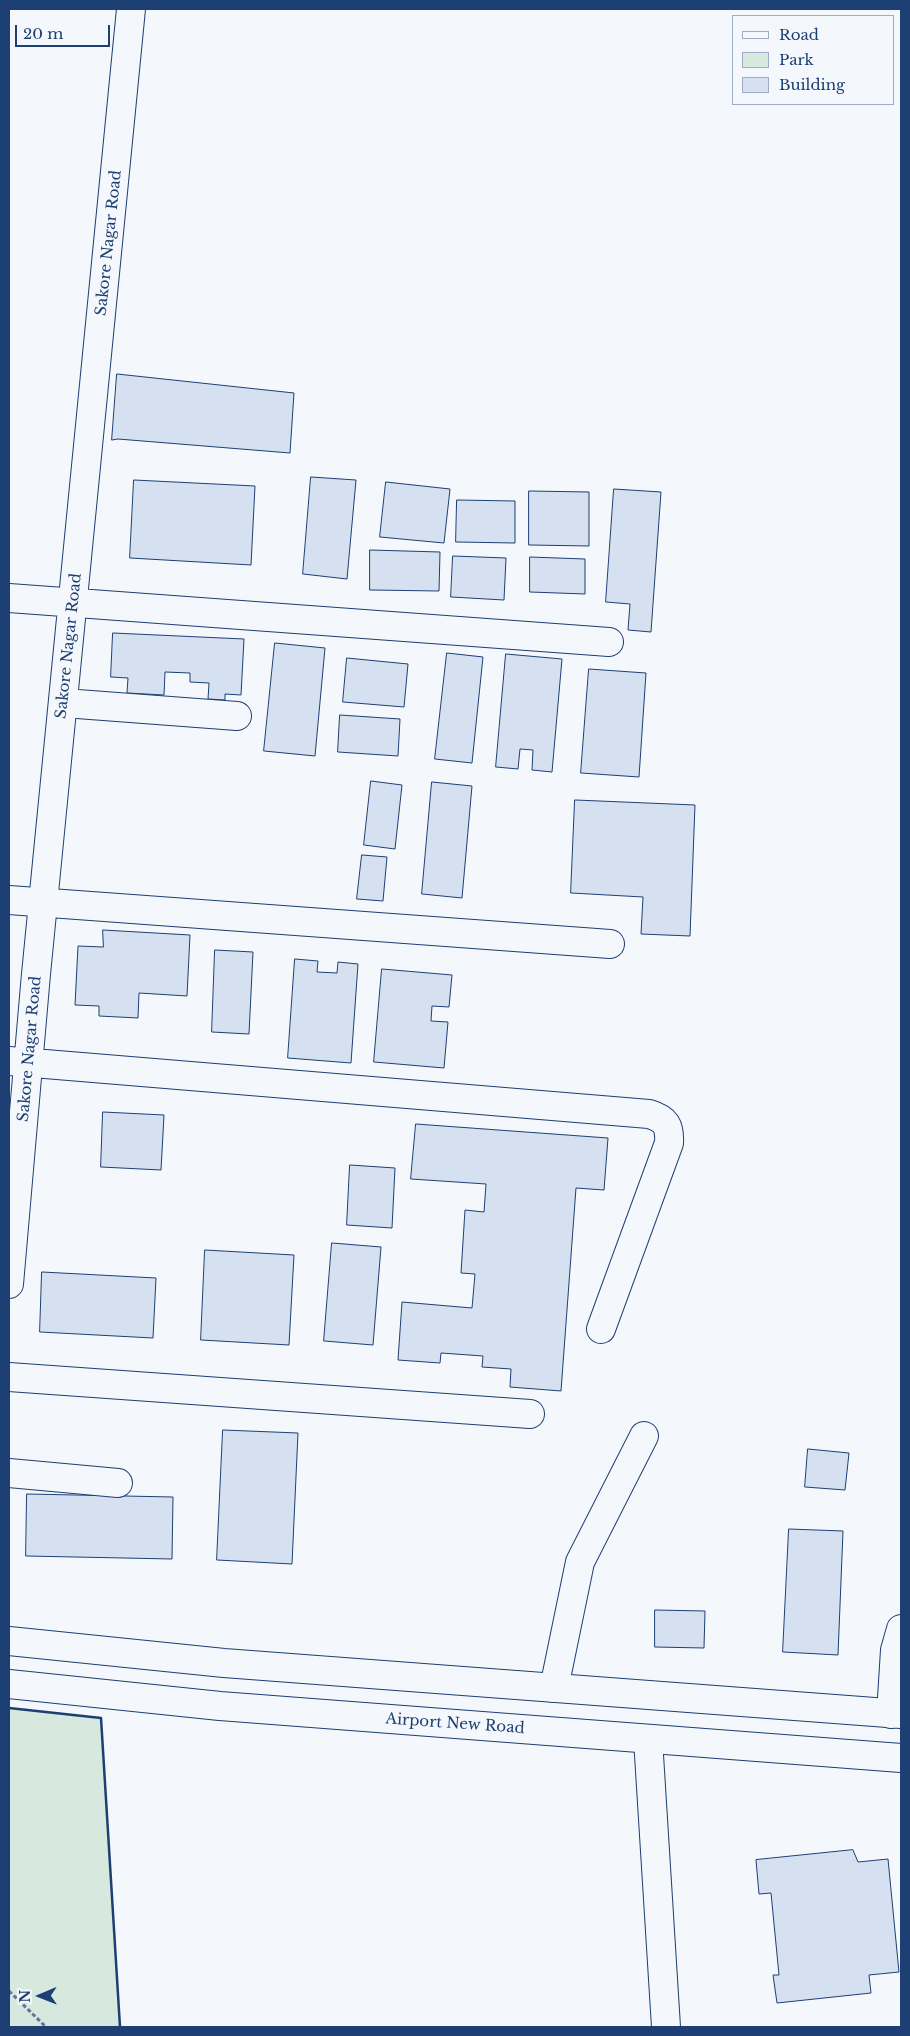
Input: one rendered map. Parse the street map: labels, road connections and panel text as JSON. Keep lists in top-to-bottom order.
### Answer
{
  "streets": {
    "street": ["Sakore Nagar Road", "Airport New Road"]
  },
  "legend": ["Road", "Park", "Building"],
  "scale_bar": "20 m",
  "north": "left"
}
